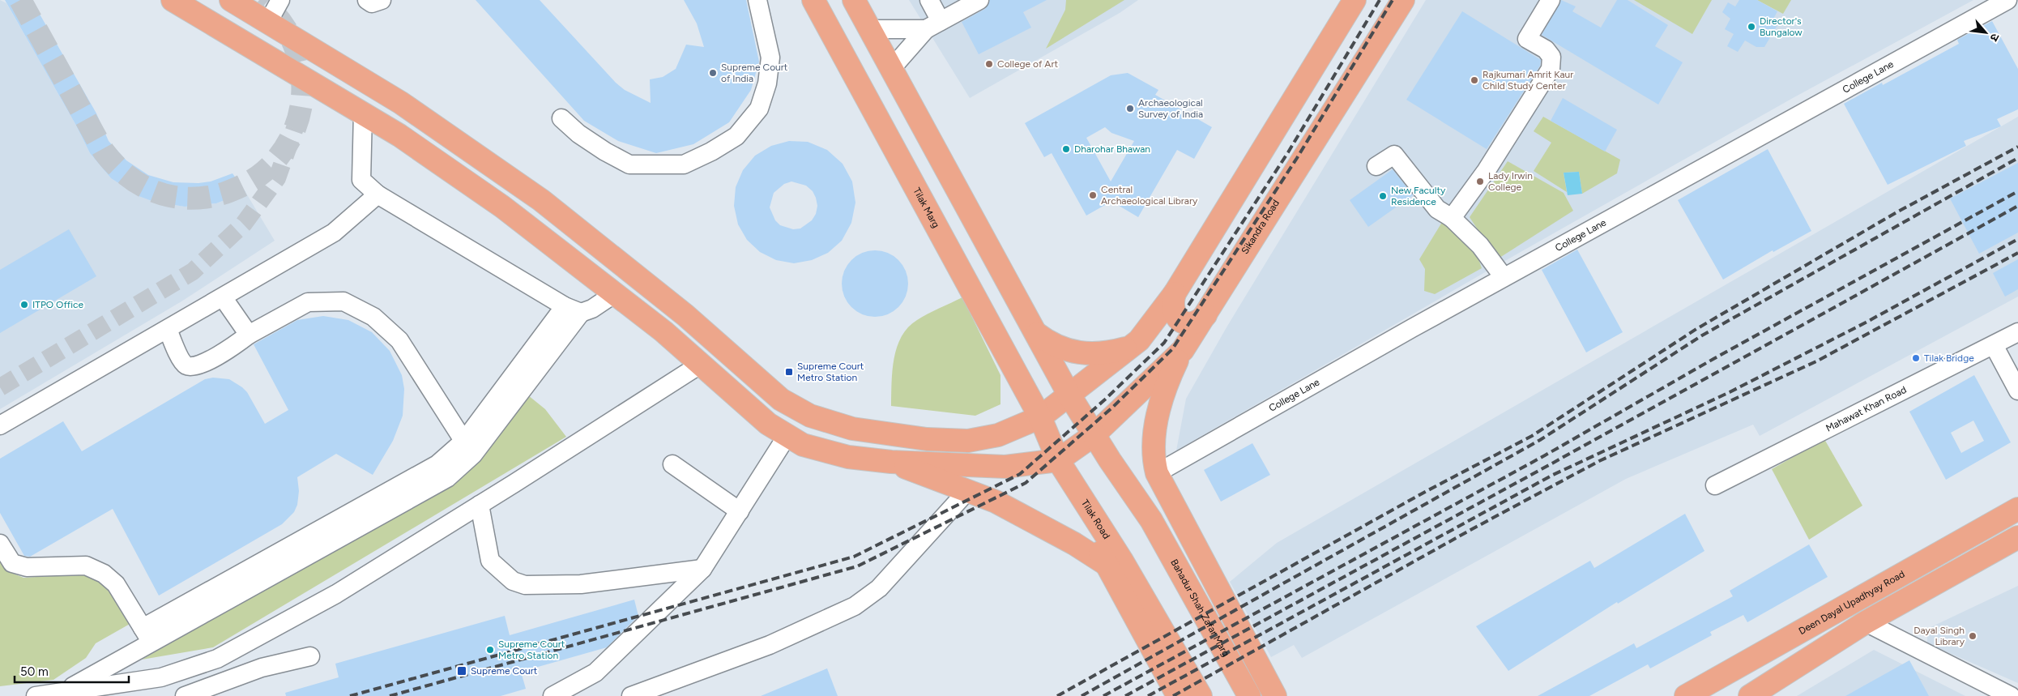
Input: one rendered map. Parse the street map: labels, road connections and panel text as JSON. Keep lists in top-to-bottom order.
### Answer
{
  "streets": {
    "main road": [
      "Tilak Marg",
      "Sikandra Road",
      "Tilak Road",
      "Deen Dayal Upadhyay Road",
      "Bahadur Shah Zafar Marg"
    ],
    "street": ["College Lane", "Mahawat Khan Road"]
  },
  "crossings": [
    ["Tilak Marg", "Sikandra Road"],
    ["Tilak Marg", "Tilak Road"],
    ["Sikandra Road", "Tilak Road"]
  ],
  "places": {
    "other": [
      "Director's Bungalow",
      "College of Art",
      "Supreme Court of India",
      "Rajkumari Amrit Kaur Child Study Center",
      "Archaeological Survey of India",
      "Dharohar Bhawan",
      "Lady Irwin College",
      "Central Archaeological Library",
      "New Faculty Residence",
      "ITPO Office",
      "Tilak Bridge",
      "Dayal Singh Library",
      "Supreme Court Metro Station"
    ],
    "transit": ["Supreme Court‌ Metro Station", "Supreme Court"]
  },
  "scale_bar": "50 m",
  "north": "bottom right"
}
